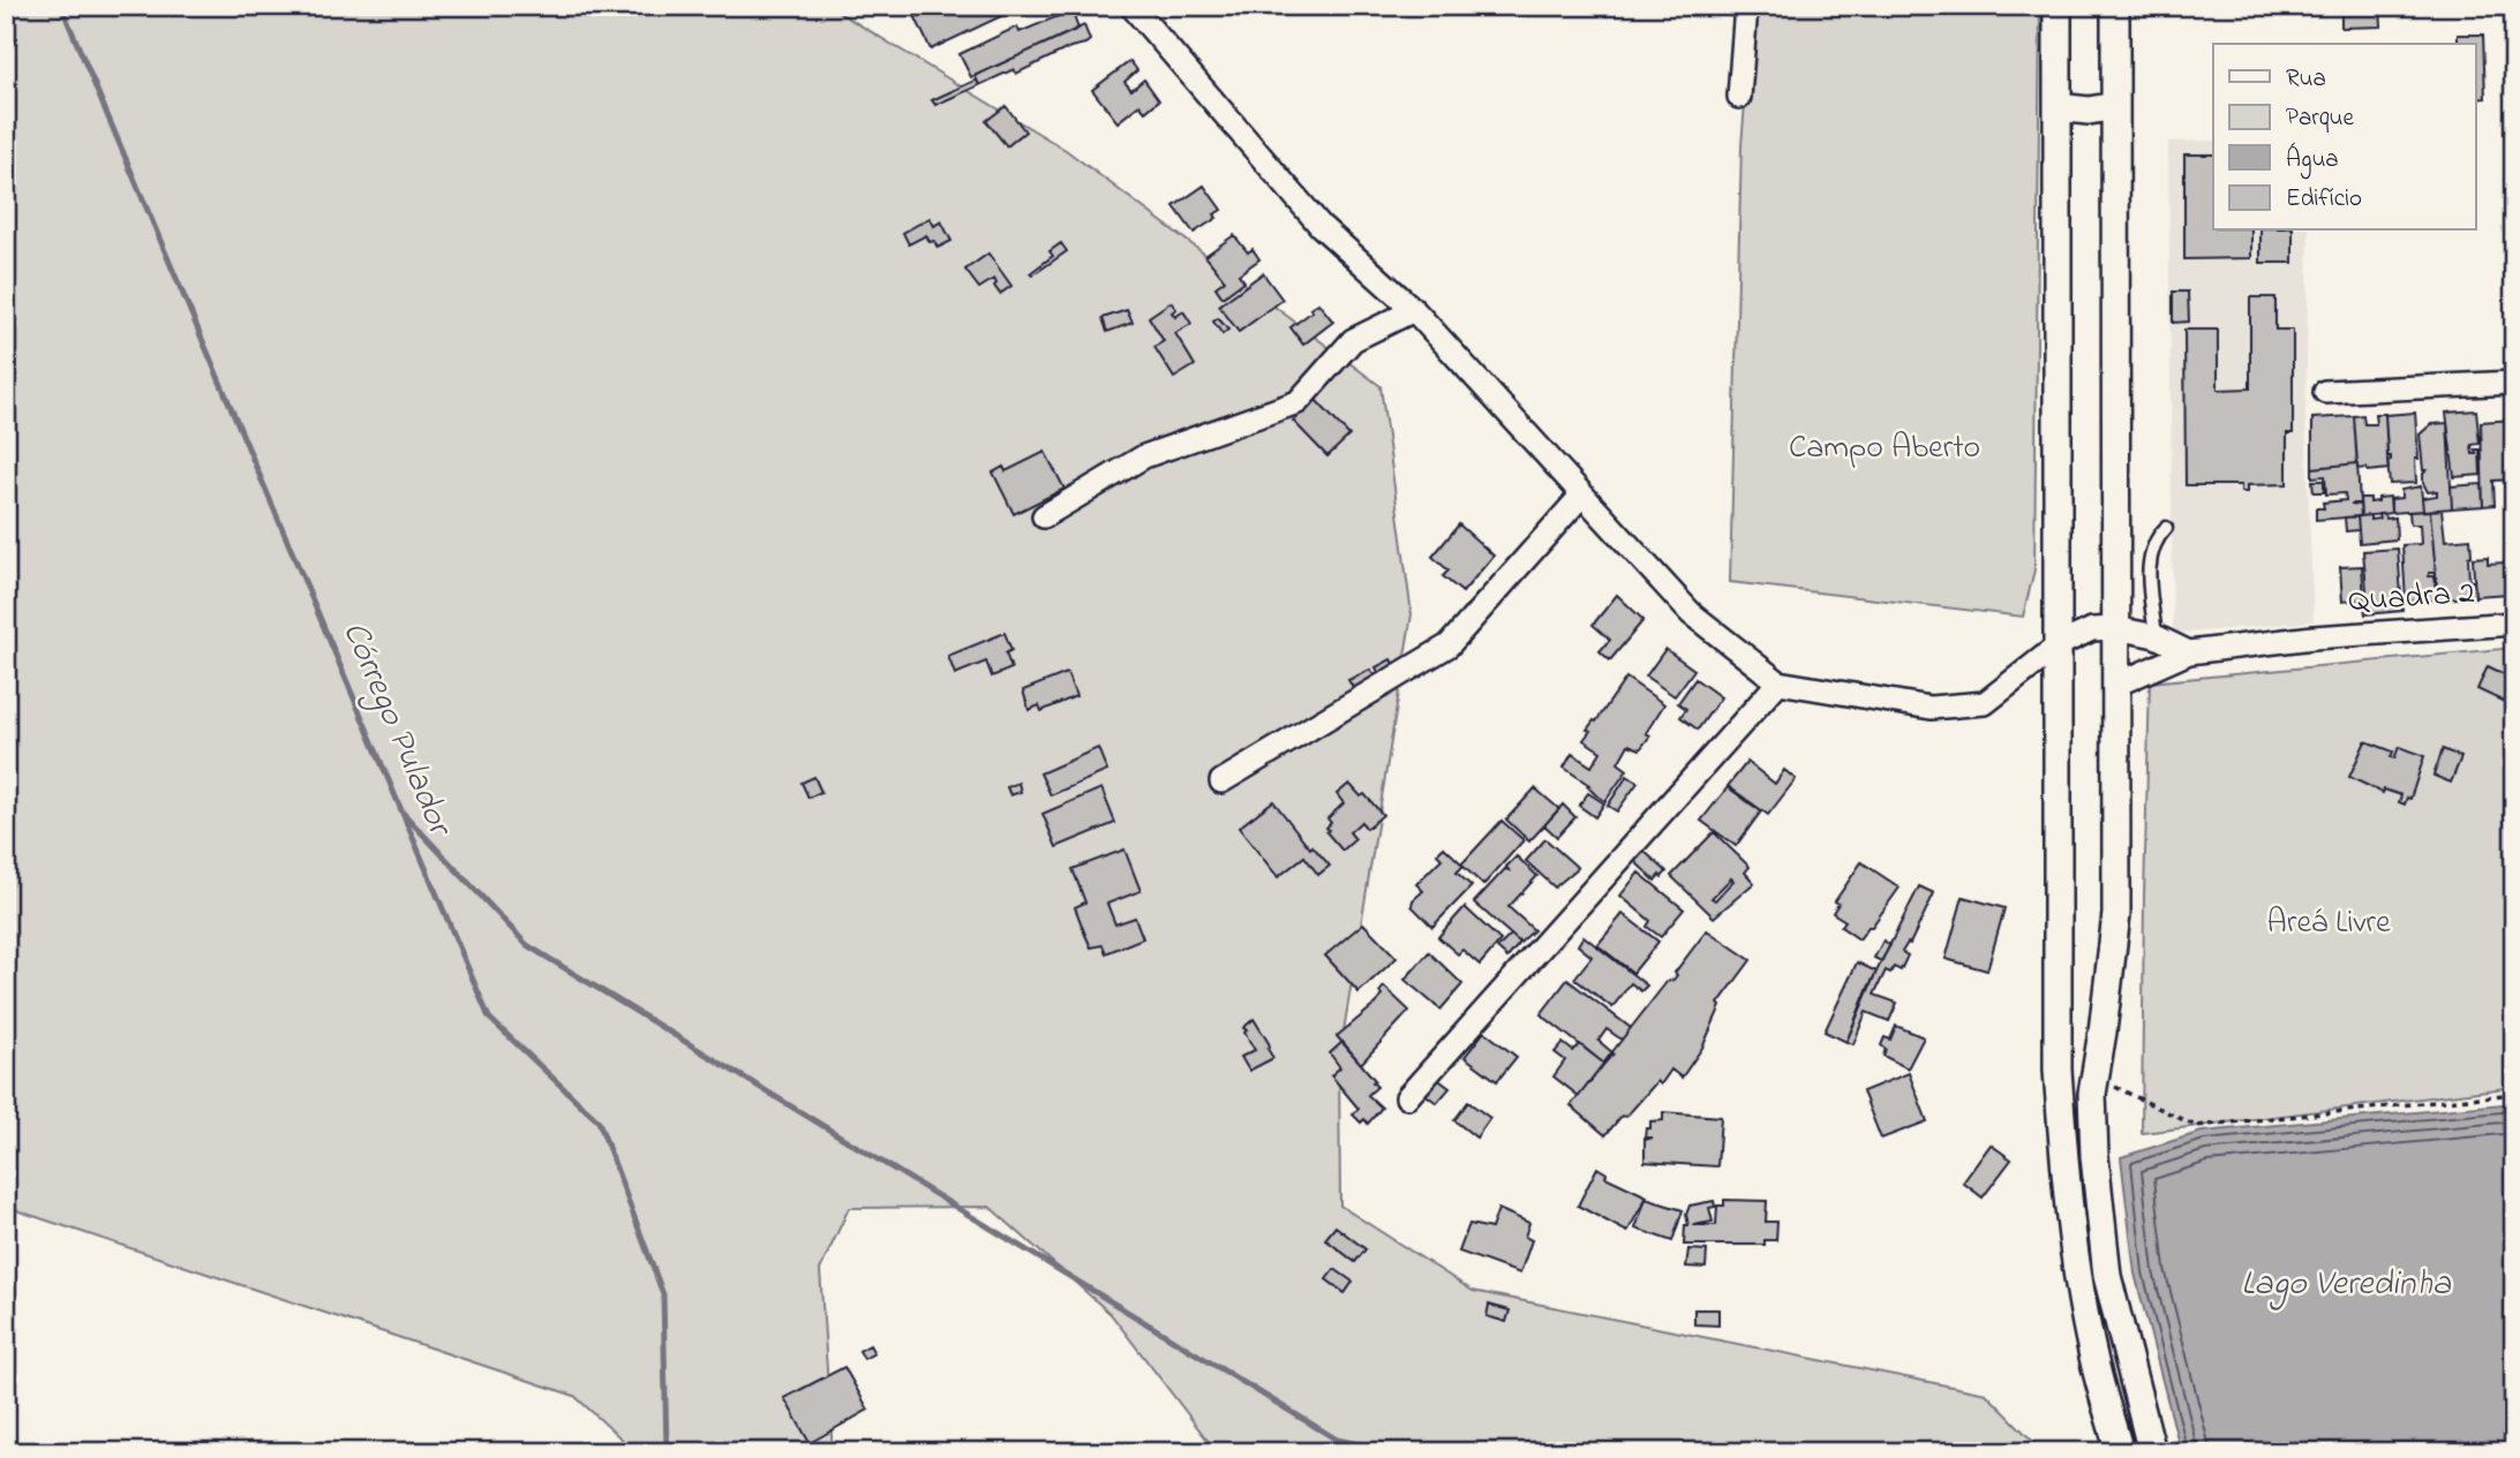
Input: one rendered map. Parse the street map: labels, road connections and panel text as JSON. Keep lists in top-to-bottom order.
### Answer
{
  "streets": {
    "street": ["Quadra 2"]
  },
  "water": ["Córrego Pulador", "Lago Veredinha"],
  "parks": ["Campo Aberto", "Areá Livre"],
  "legend": [
    "Rua",
    "Parque",
    "Água",
    "Edifício"
  ]
}
